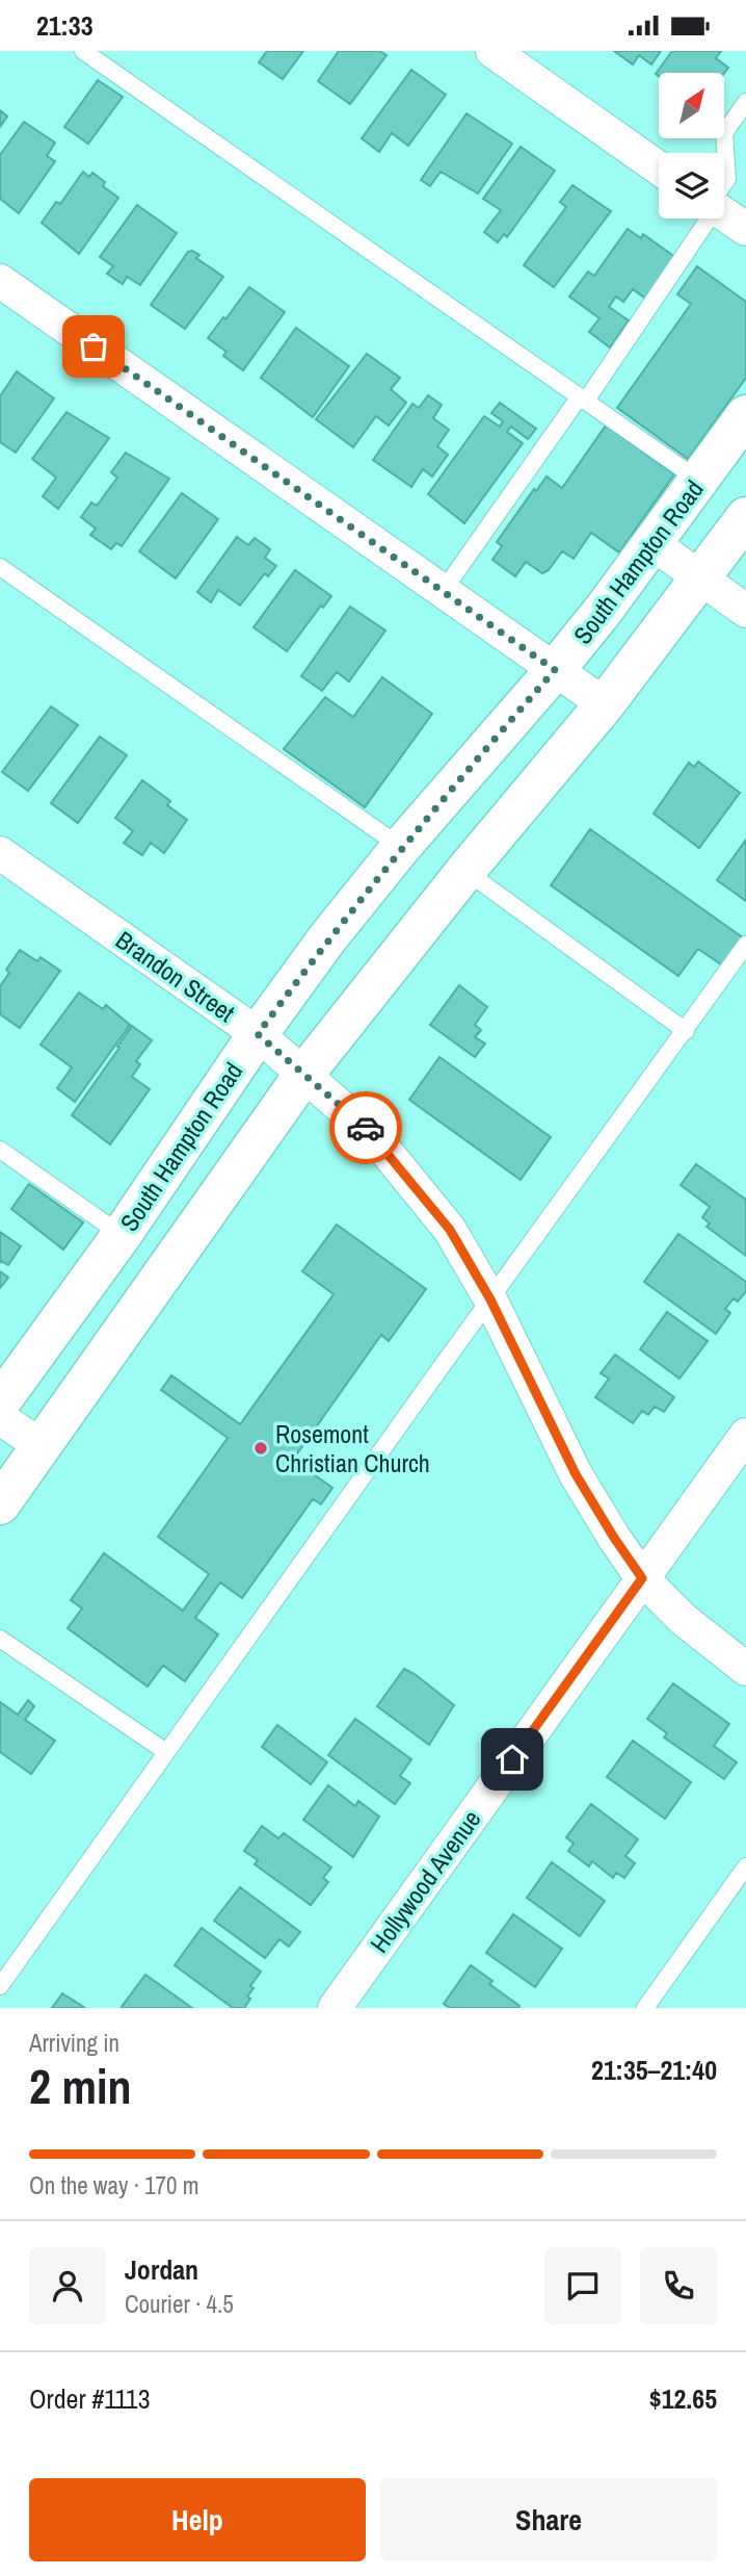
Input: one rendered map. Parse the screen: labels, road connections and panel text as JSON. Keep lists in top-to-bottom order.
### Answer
{
  "streets": {
    "main road": ["South Hampton Road"],
    "street": ["Brandon Street", "Hollywood Avenue"]
  },
  "crossings": [
    ["South Hampton Road", "Brandon Street"],
    ["Brandon Street", "Hollywood Avenue"]
  ],
  "places": ["Rosemont Christian Church"],
  "north": "top right",
  "page": {
    "status": "21:33",
    "heading": ["2 min", "Arriving in", "21:35–21:40"],
    "panel": [
      "Jordan",
      "Courier · 4.5",
      "Order #1113",
      "$12.65"
    ],
    "bar": "On the way · 170 m",
    "buttons": ["Help", "Share"]
  }
}
